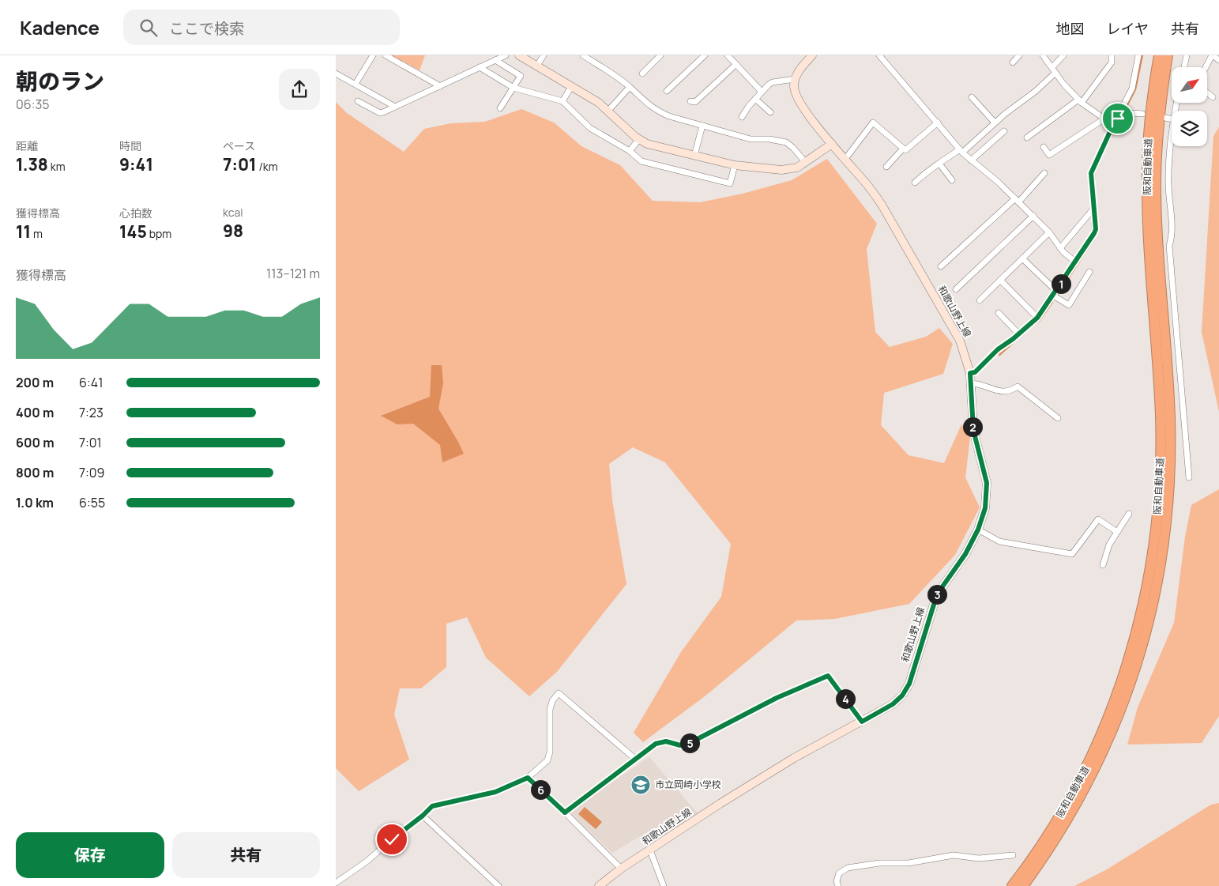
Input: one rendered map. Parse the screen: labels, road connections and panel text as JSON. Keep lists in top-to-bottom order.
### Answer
{
  "streets": {
    "highway": ["阪和自動車道"],
    "main road": ["和歌山野上線"]
  },
  "places": {
    "school or university": ["市立岡崎小学校"]
  },
  "north": "top right",
  "page": {
    "header": "Kadence",
    "search": "ここで検索",
    "nav": ["地図", "レイヤ", "共有"],
    "heading": ["朝のラン", "06:35"],
    "stats": [
      ["距離", "1.38 km"],
      ["時間", "9:41"],
      ["ペース", "7:01 /km"],
      ["獲得標高", "11 m"],
      ["心拍数", "145 bpm"],
      ["kcal", "98"]
    ],
    "chart": ["獲得標高", "113–121 m"],
    "pins": [
      "1",
      "2",
      "3",
      "4",
      "5",
      "6"
    ],
    "list": [
      {
        "name": "200 m",
        "note": "6:41"
      },
      {
        "name": "400 m",
        "note": "7:23"
      },
      {
        "name": "600 m",
        "note": "7:01"
      },
      {
        "name": "800 m",
        "note": "7:09"
      },
      {
        "name": "1.0 km",
        "note": "6:55"
      }
    ],
    "buttons": ["保存", "共有"]
  }
}
